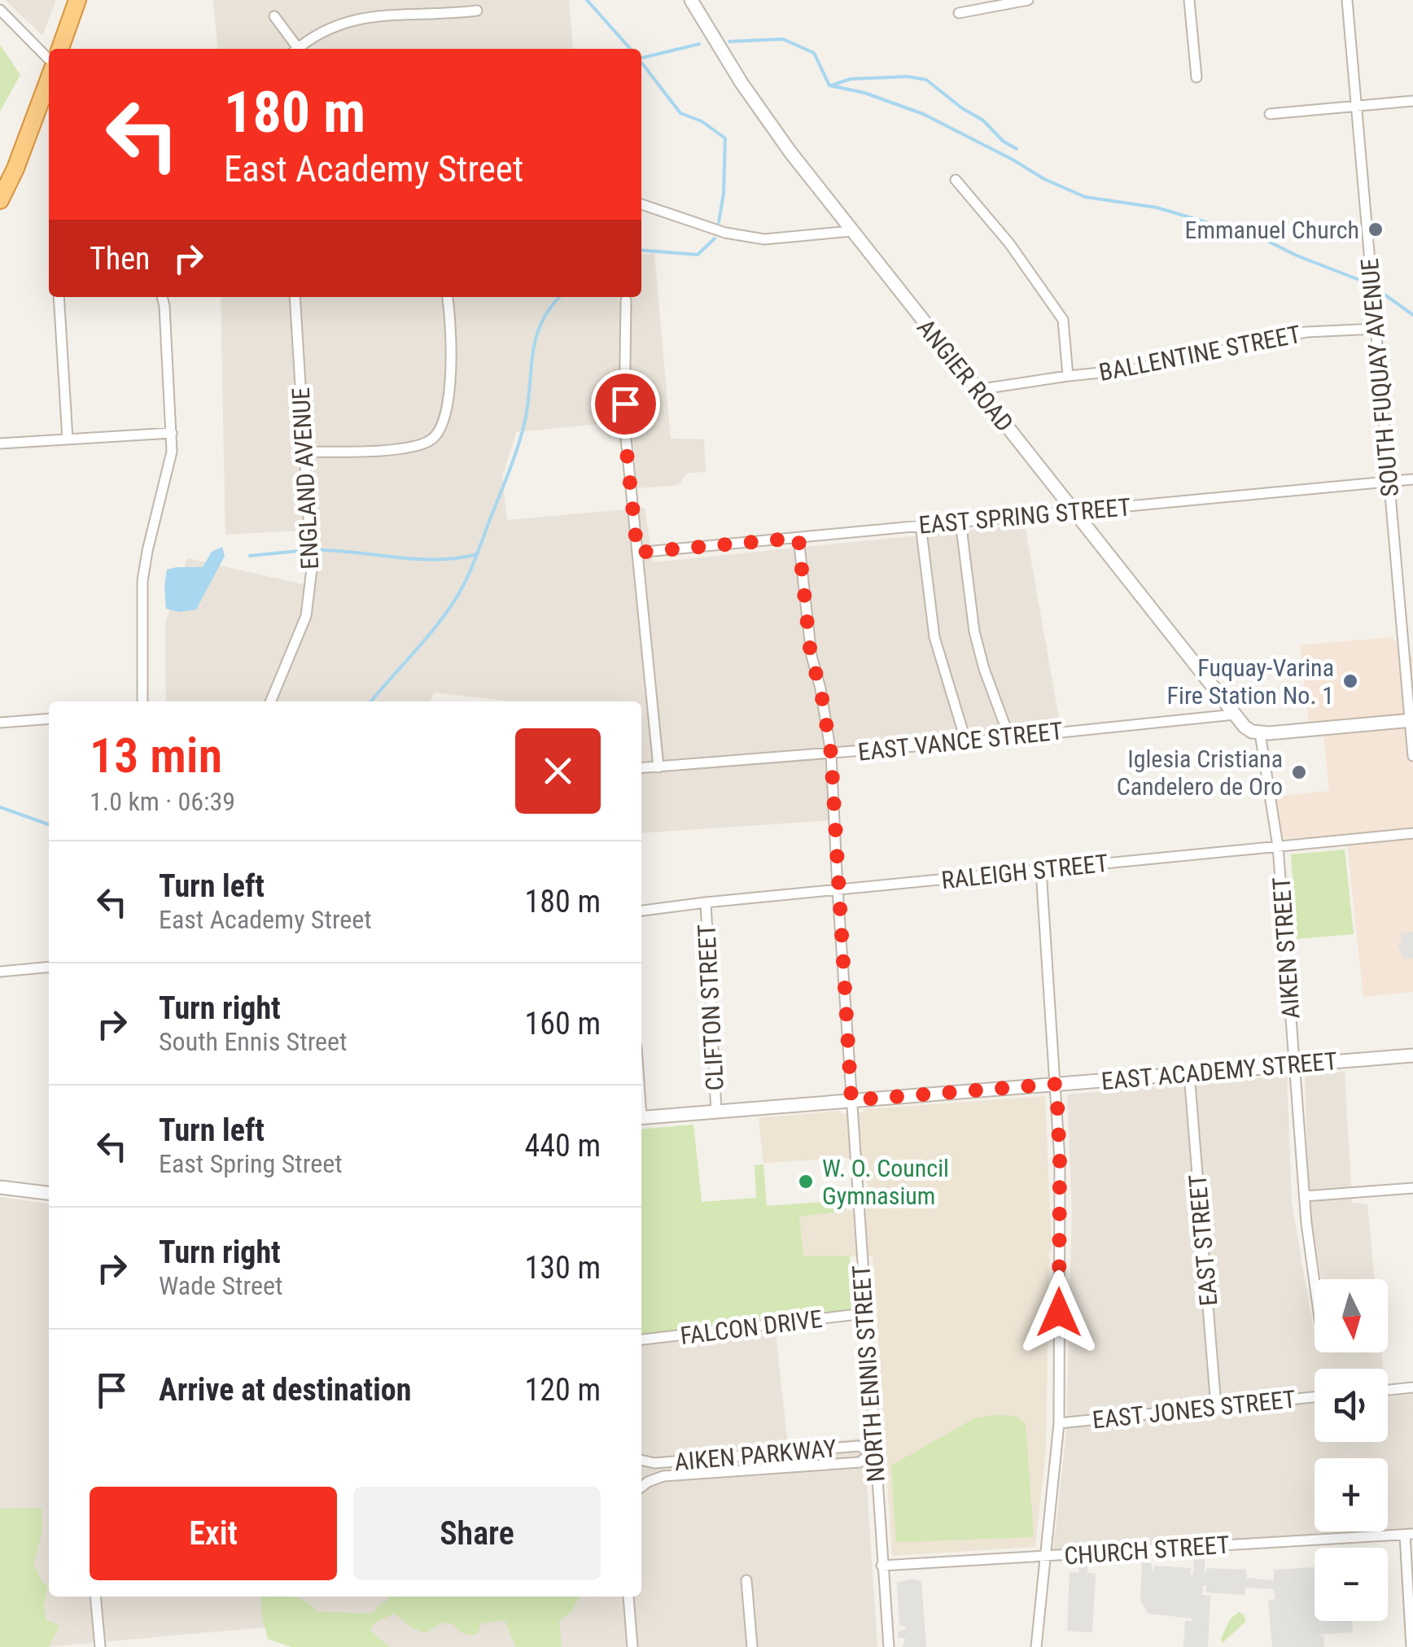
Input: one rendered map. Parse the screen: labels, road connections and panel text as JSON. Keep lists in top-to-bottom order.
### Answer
{
  "streets": {
    "street": [
      "BALLENTINE STREET",
      "ANGIER ROAD",
      "SOUTH FUQUAY AVENUE",
      "ENGLAND AVENUE",
      "EAST SPRING STREET",
      "EAST VANCE STREET",
      "RALEIGH STREET",
      "AIKEN STREET",
      "CLIFTON STREET",
      "EAST ACADEMY STREET",
      "EAST STREET",
      "FALCON DRIVE",
      "NORTH ENNIS STREET",
      "EAST JONES STREET",
      "AIKEN PARKWAY",
      "CHURCH STREET"
    ]
  },
  "crossings": [
    ["BALLENTINE STREET", "ANGIER ROAD"],
    ["BALLENTINE STREET", "SOUTH FUQUAY AVENUE"],
    ["ANGIER ROAD", "EAST SPRING STREET"],
    ["ANGIER ROAD", "EAST VANCE STREET"],
    ["ANGIER ROAD", "AIKEN STREET"],
    ["SOUTH FUQUAY AVENUE", "EAST SPRING STREET"],
    ["EAST SPRING STREET", "NORTH ENNIS STREET"],
    ["EAST VANCE STREET", "NORTH ENNIS STREET"],
    ["RALEIGH STREET", "AIKEN STREET"],
    ["RALEIGH STREET", "CLIFTON STREET"],
    ["RALEIGH STREET", "NORTH ENNIS STREET"],
    ["AIKEN STREET", "EAST ACADEMY STREET"],
    ["CLIFTON STREET", "EAST ACADEMY STREET"],
    ["EAST ACADEMY STREET", "EAST STREET"],
    ["EAST ACADEMY STREET", "NORTH ENNIS STREET"],
    ["EAST STREET", "EAST JONES STREET"],
    ["FALCON DRIVE", "NORTH ENNIS STREET"],
    ["NORTH ENNIS STREET", "AIKEN PARKWAY"],
    ["NORTH ENNIS STREET", "CHURCH STREET"]
  ],
  "places": [
    "Emmanuel Church",
    "Fuquay-Varina Fire Station No. 1",
    "Iglesia Cristiana Candelero de Oro",
    "W. O. Council Gymnasium"
  ],
  "north": "bottom",
  "page": {
    "turn": ["180 m", "East Academy Street"],
    "then": "Then",
    "heading": ["13 min", "1.0 km · 06:39"],
    "list": [
      {
        "name": "Turn left",
        "note": "East Academy Street",
        "value": "180 m"
      },
      {
        "name": "Turn right",
        "note": "South Ennis Street",
        "value": "160 m"
      },
      {
        "name": "Turn left",
        "note": "East Spring Street",
        "value": "440 m"
      },
      {
        "name": "Turn right",
        "note": "Wade Street",
        "value": "130 m"
      },
      {
        "name": "Arrive at destination",
        "value": "120 m"
      }
    ],
    "map_buttons": ["+", "−"],
    "buttons": ["Exit", "Share"]
  }
}
